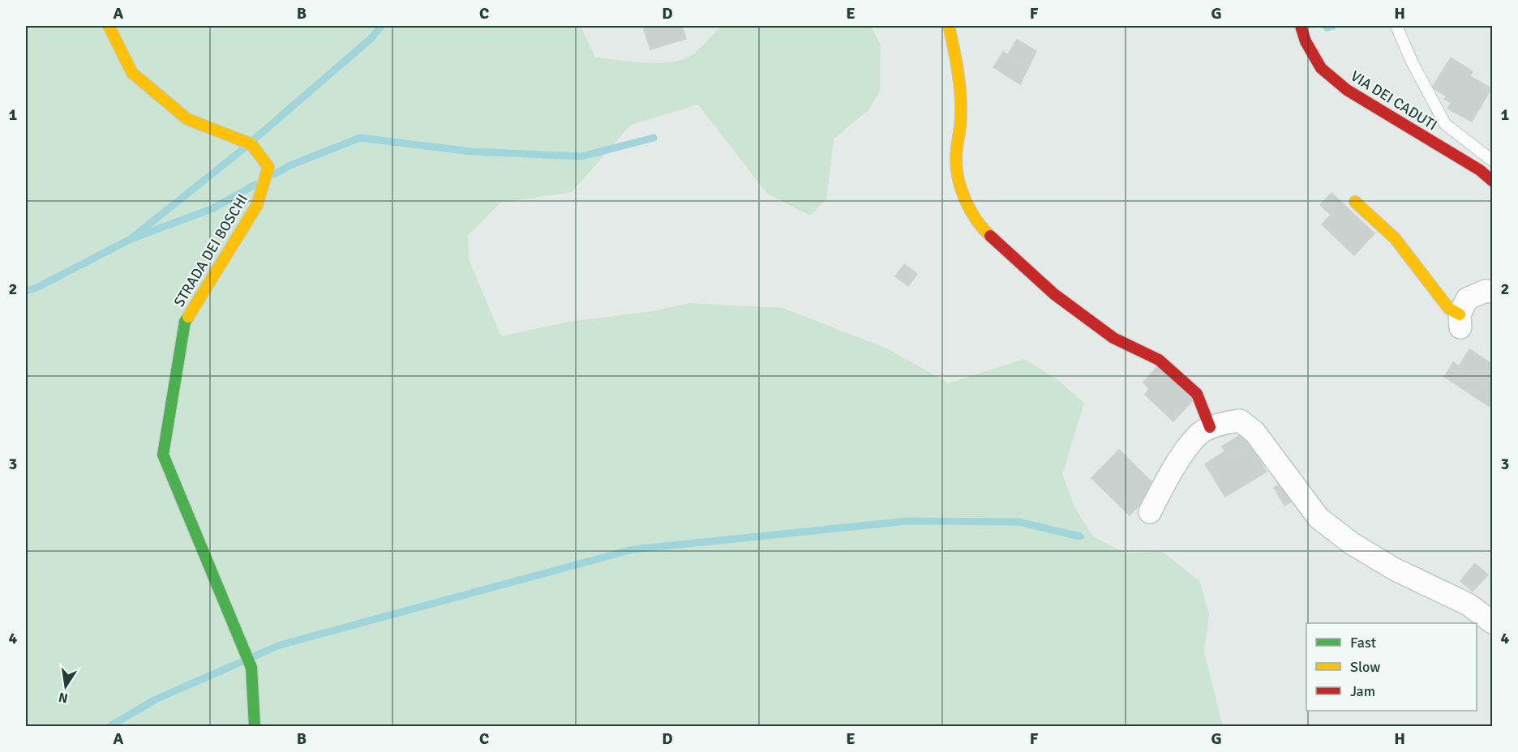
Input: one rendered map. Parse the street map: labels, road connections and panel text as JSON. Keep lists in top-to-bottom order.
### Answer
{
  "streets": {
    "street": ["VIA DEI CADUTI", "STRADA DEI BOSCHI"]
  },
  "legend": ["Fast", "Slow", "Jam"],
  "north": "bottom",
  "grid": {
    "columns": [
      "A",
      "B",
      "C",
      "D",
      "E",
      "F",
      "G",
      "H"
    ],
    "rows": [
      "1",
      "2",
      "3",
      "4"
    ]
  }
}
